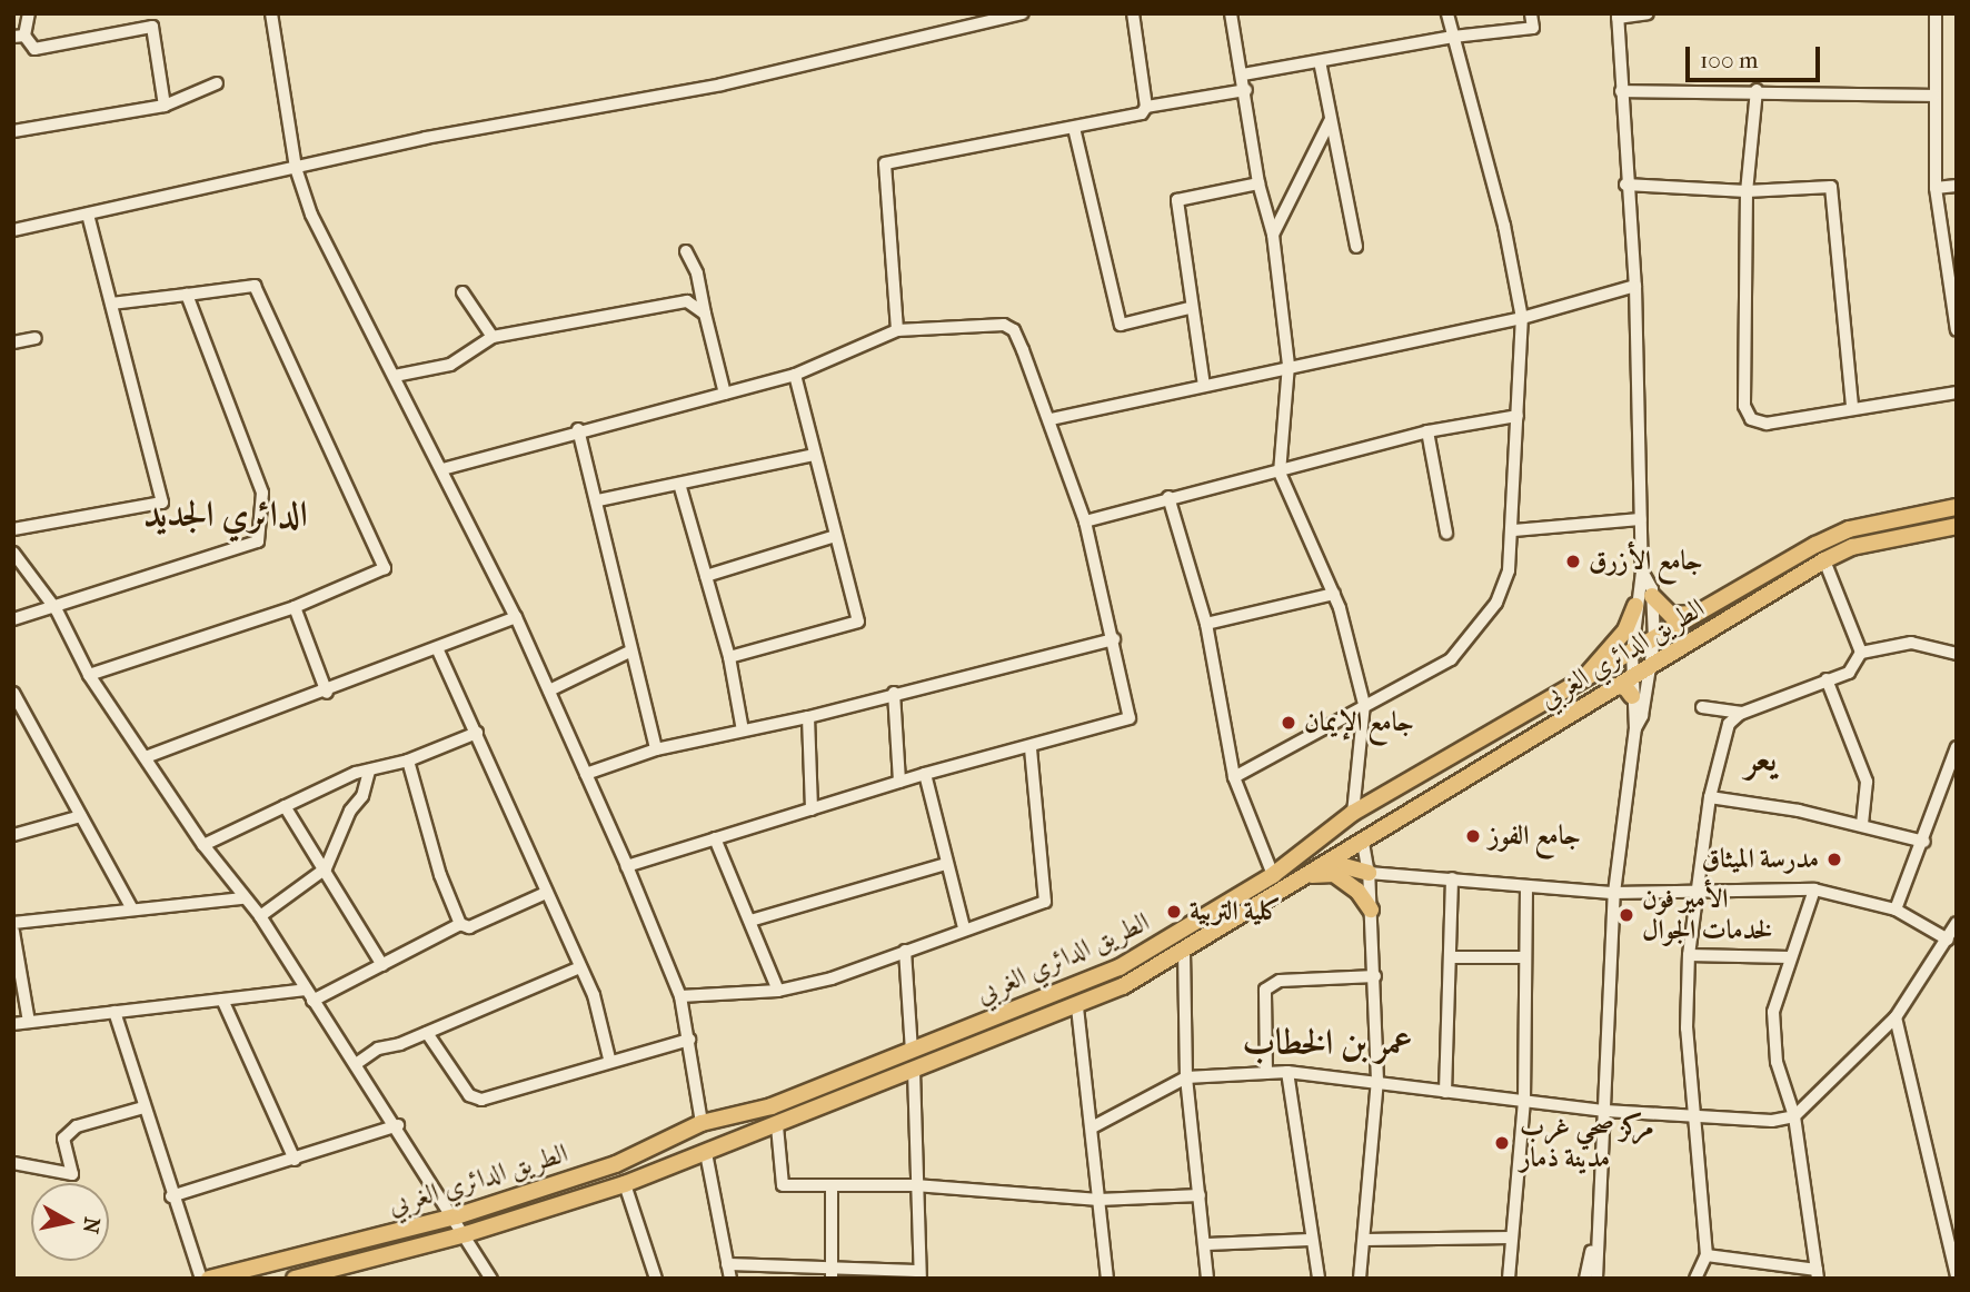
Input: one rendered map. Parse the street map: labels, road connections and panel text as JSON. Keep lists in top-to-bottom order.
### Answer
{
  "streets": {
    "main road": ["الطريق الدائري الغربي"]
  },
  "districts": ["الدائري الجديد", "يعر", "عمر بن الخطاب"],
  "places": [
    "جامع الأزرق",
    "جامع الإيمان",
    "جامع الفوز",
    "مدرسة الميثاق",
    "كلية التربية",
    "الأمير فون لخدمات الجوال",
    "مركز صحي غرب مدينة ذمار"
  ],
  "scale_bar": "100 m",
  "north": "right"
}
